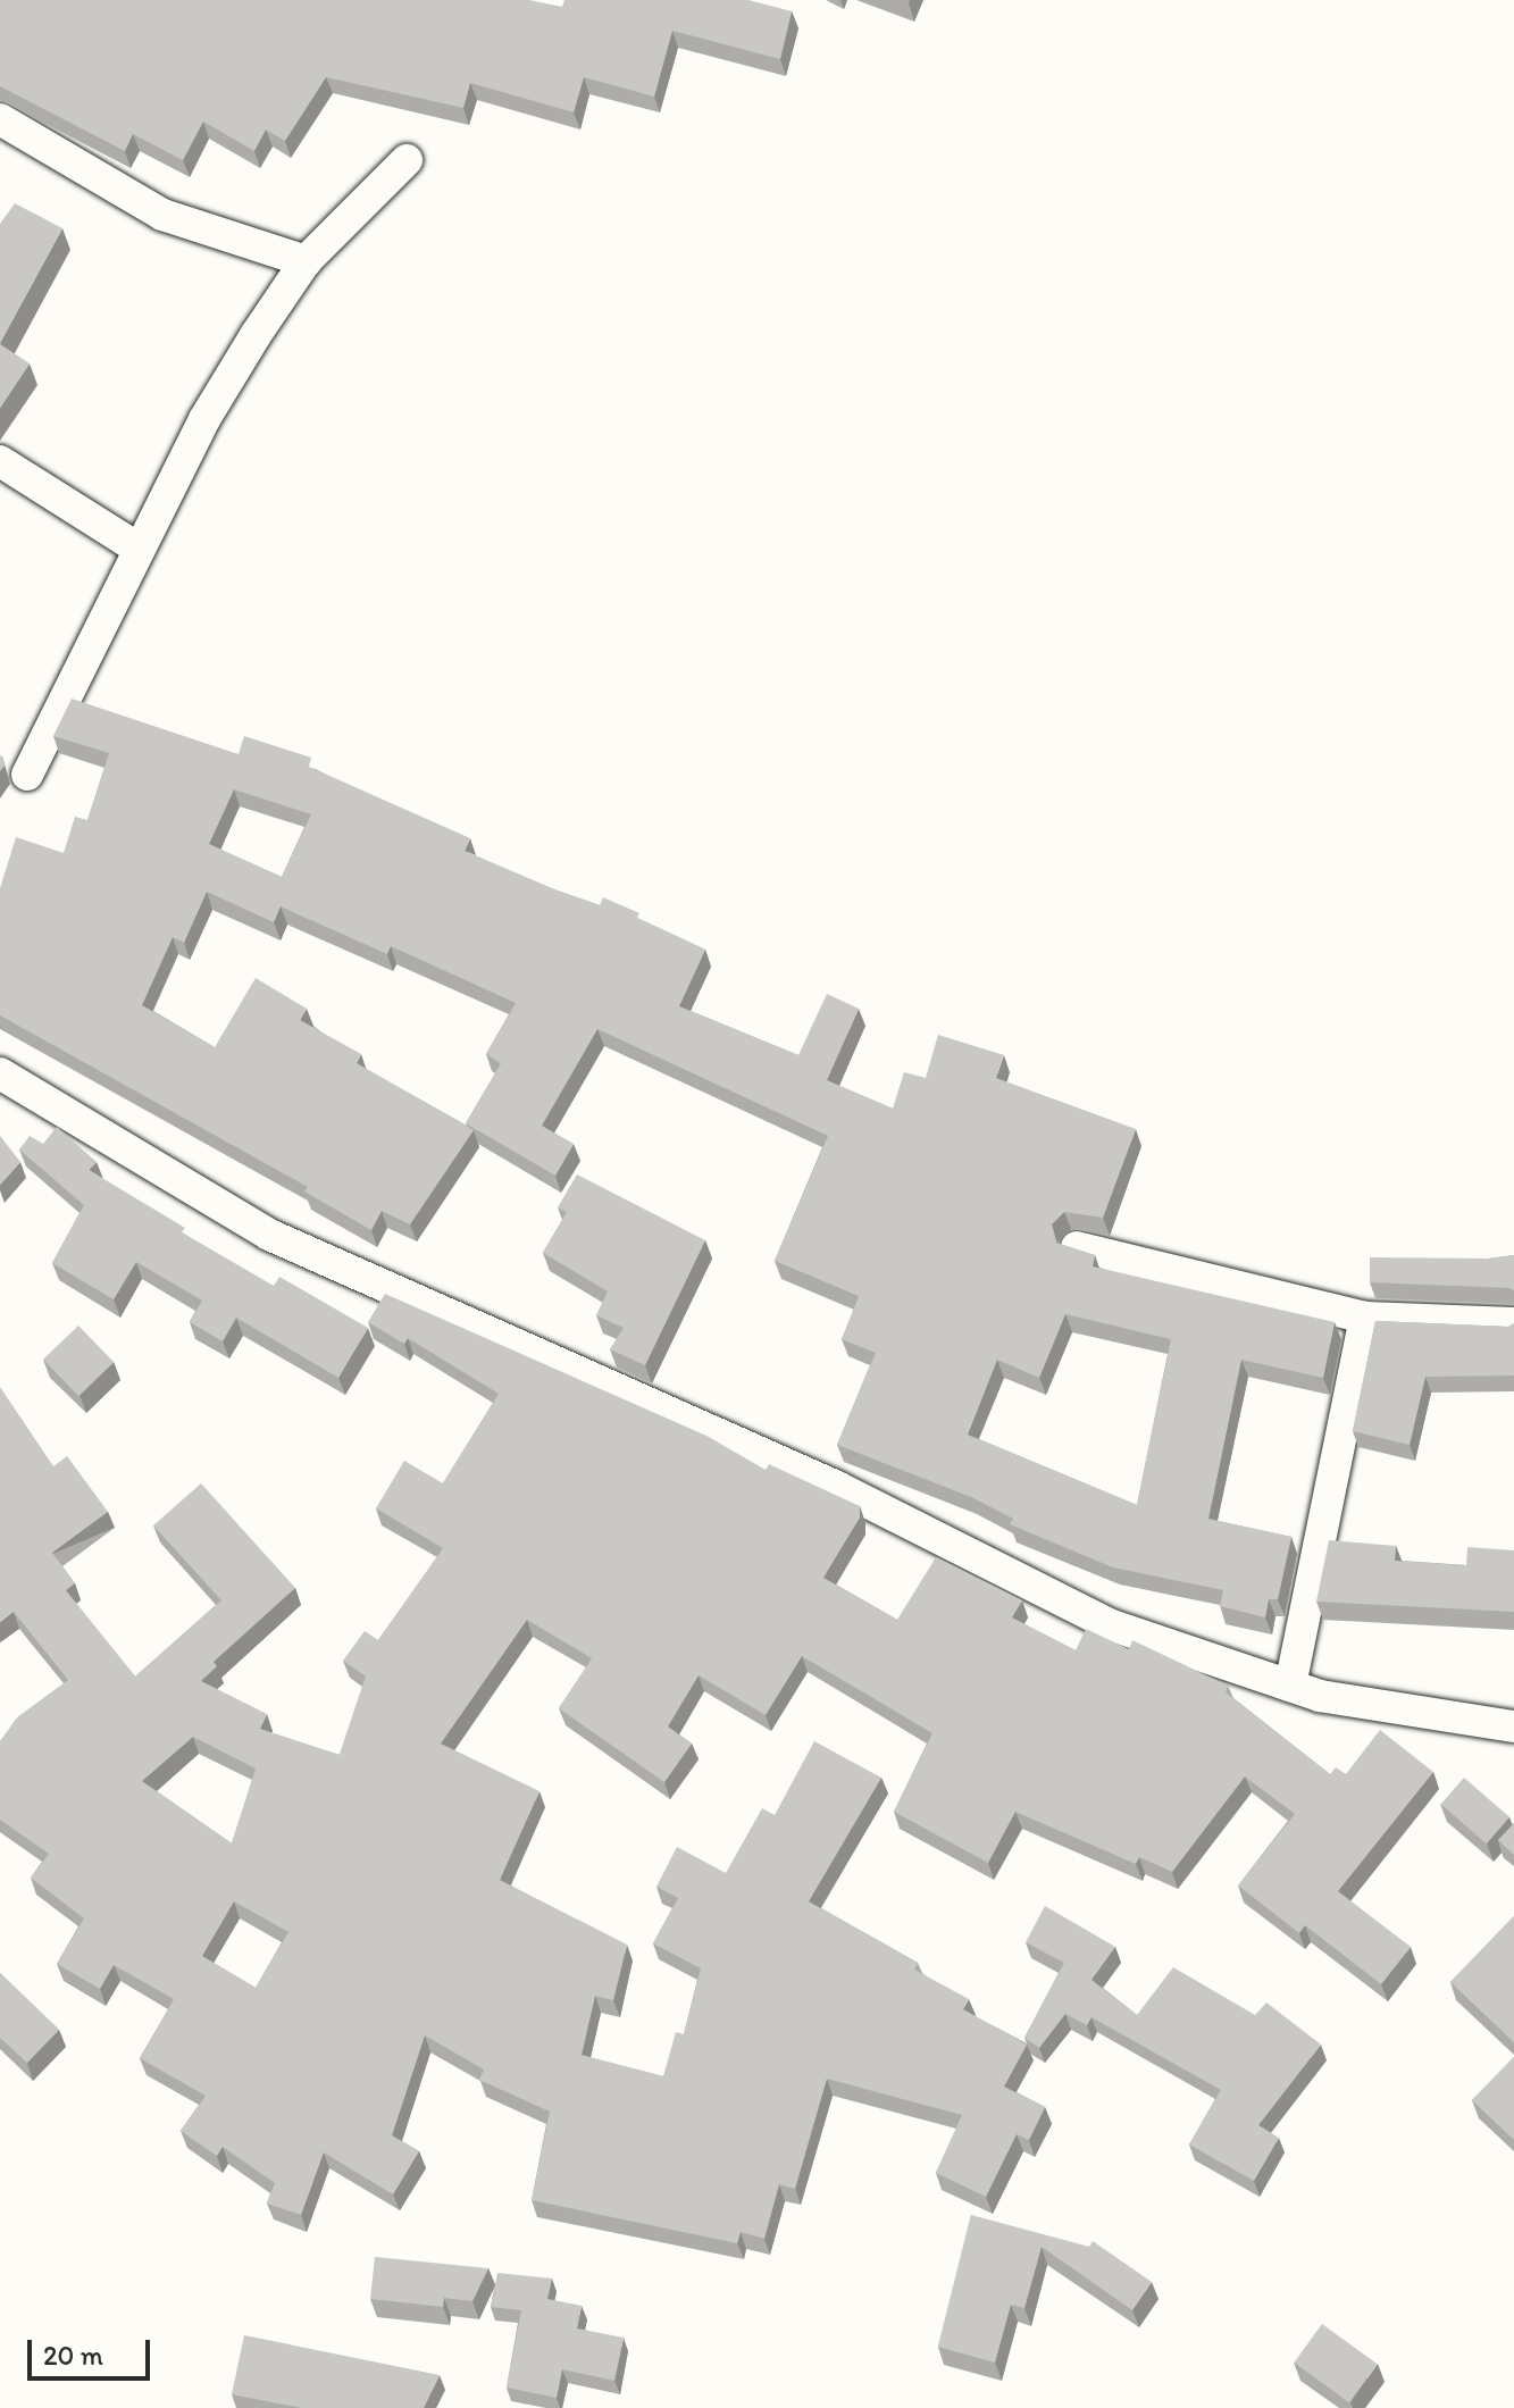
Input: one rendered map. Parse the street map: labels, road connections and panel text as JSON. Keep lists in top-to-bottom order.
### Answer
{
  "scale_bar": "20 m"
}
